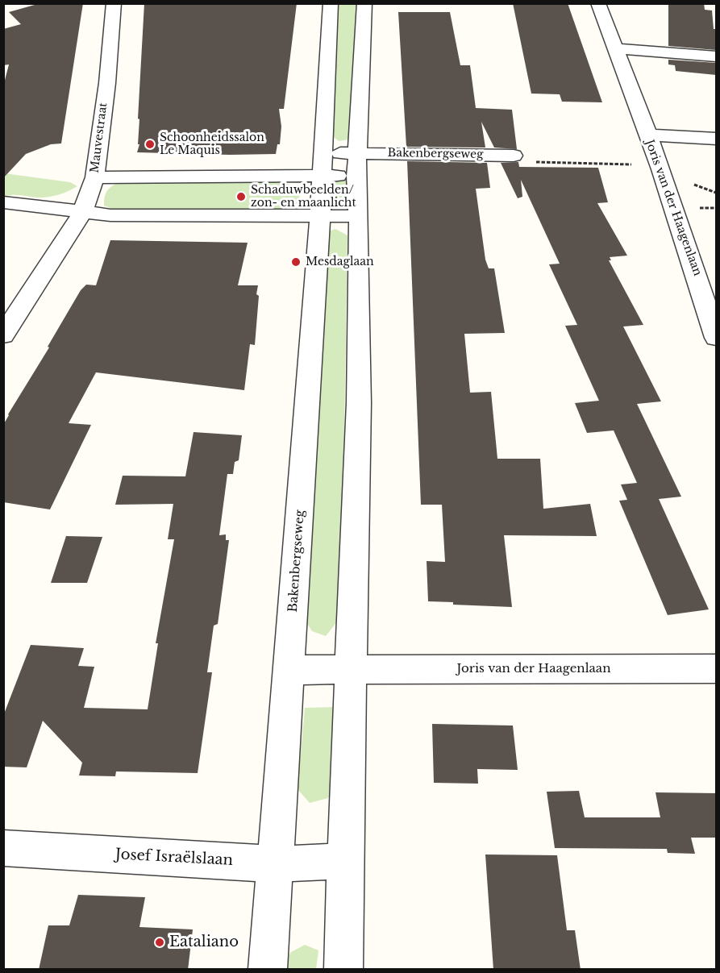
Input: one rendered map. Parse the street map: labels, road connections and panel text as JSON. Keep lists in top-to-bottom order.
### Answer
{
  "streets": {
    "street": [
      "Mauvestraat",
      "Bakenbergseweg",
      "Joris van der Haagenlaan",
      "Josef Israëlslaan"
    ]
  },
  "crossings": [
    ["Bakenbergseweg", "Joris van der Haagenlaan"],
    ["Bakenbergseweg", "Josef Israëlslaan"]
  ],
  "places": [
    "Schoonheidssalon Le Maquis",
    "Schaduwbeelden/ zon- en maanlicht",
    "Mesdaglaan",
    "Eataliano"
  ]
}
